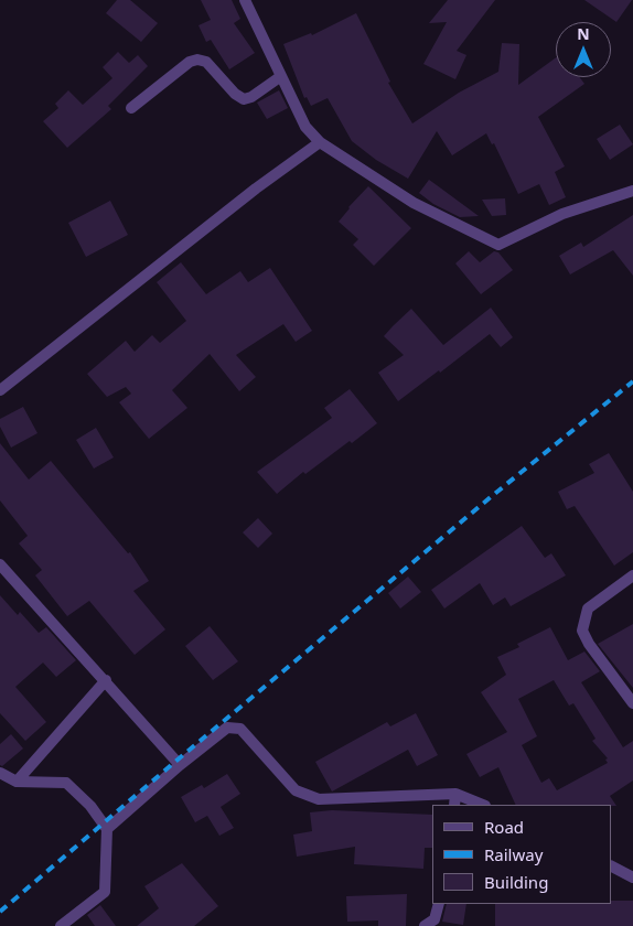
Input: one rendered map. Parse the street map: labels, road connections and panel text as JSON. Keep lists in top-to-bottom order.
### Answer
{
  "legend": ["Road", "Railway", "Building"],
  "north": "top"
}
